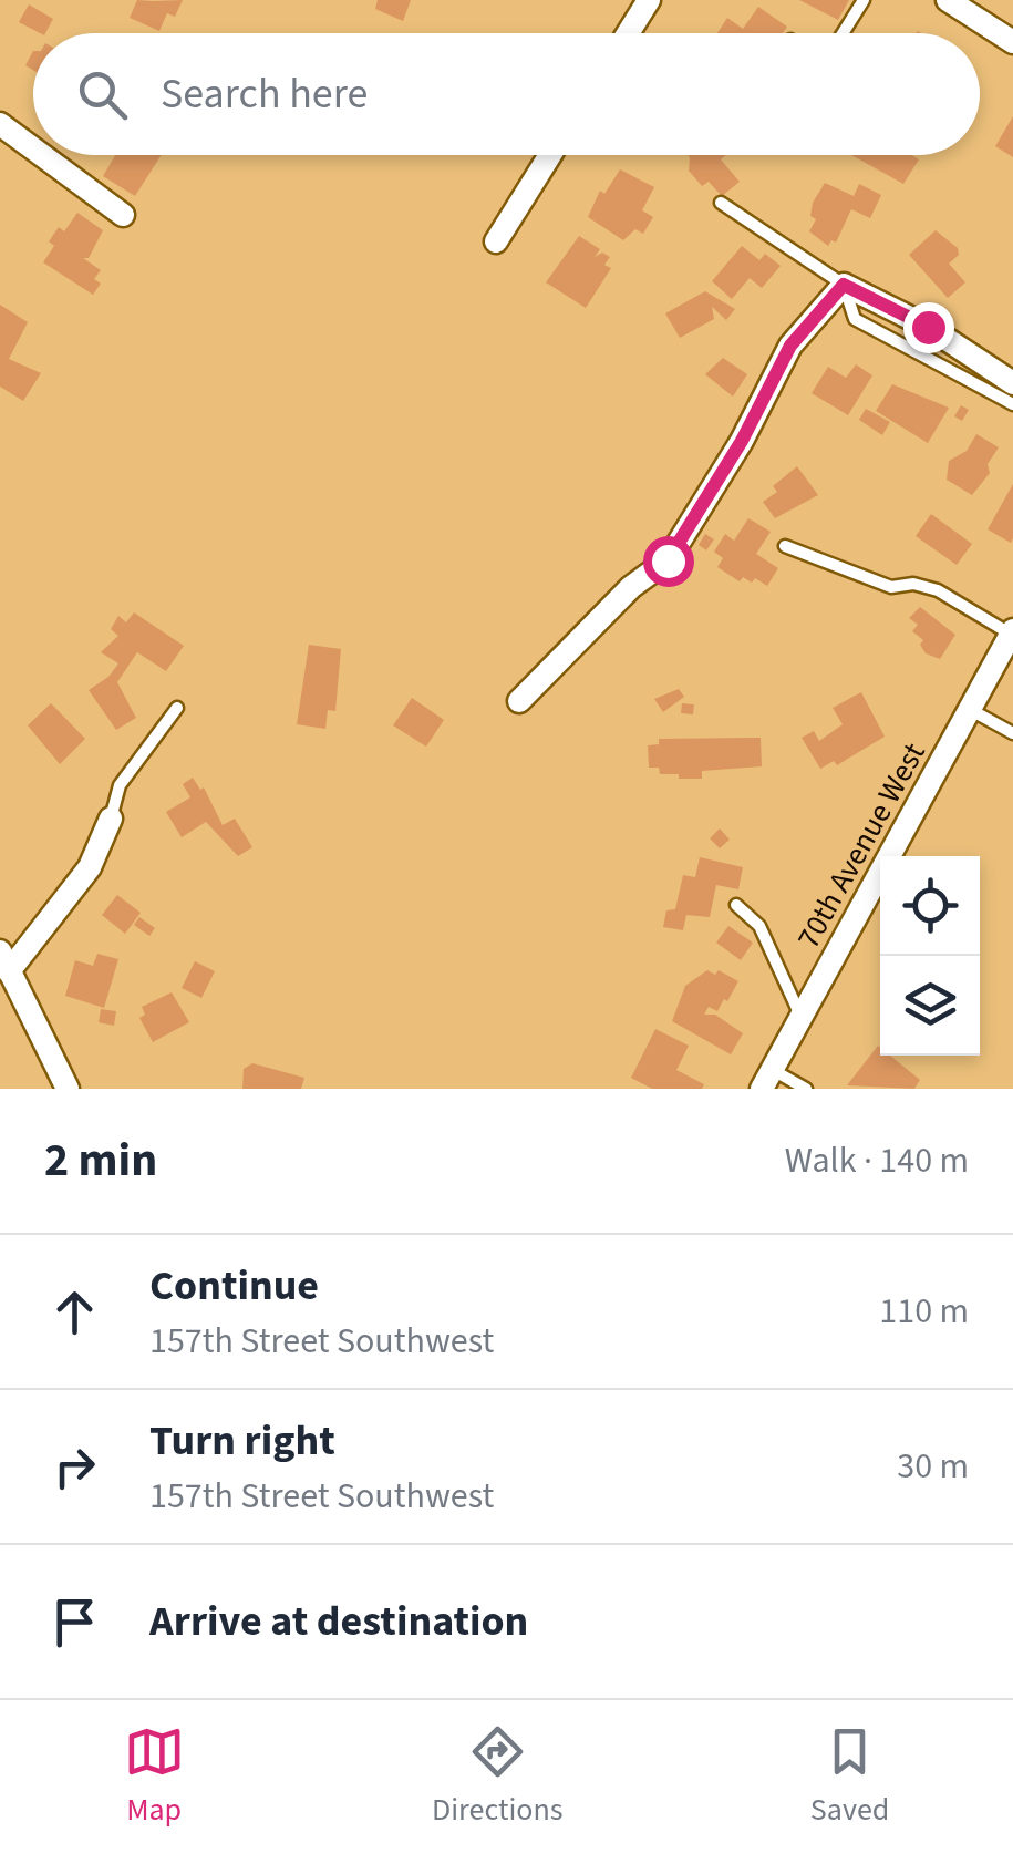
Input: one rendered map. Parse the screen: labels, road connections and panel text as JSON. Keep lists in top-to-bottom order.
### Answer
{
  "streets": {
    "street": ["70th Avenue West"]
  },
  "page": {
    "search": "Search here",
    "heading": ["2 min", "Walk · 140 m"],
    "list": [
      ["Continue", "157th Street Southwest", "110 m"],
      ["Turn right", "157th Street Southwest", "30 m"],
      "Arrive at destination"
    ],
    "nav": ["Map", "Directions", "Saved"]
  }
}
